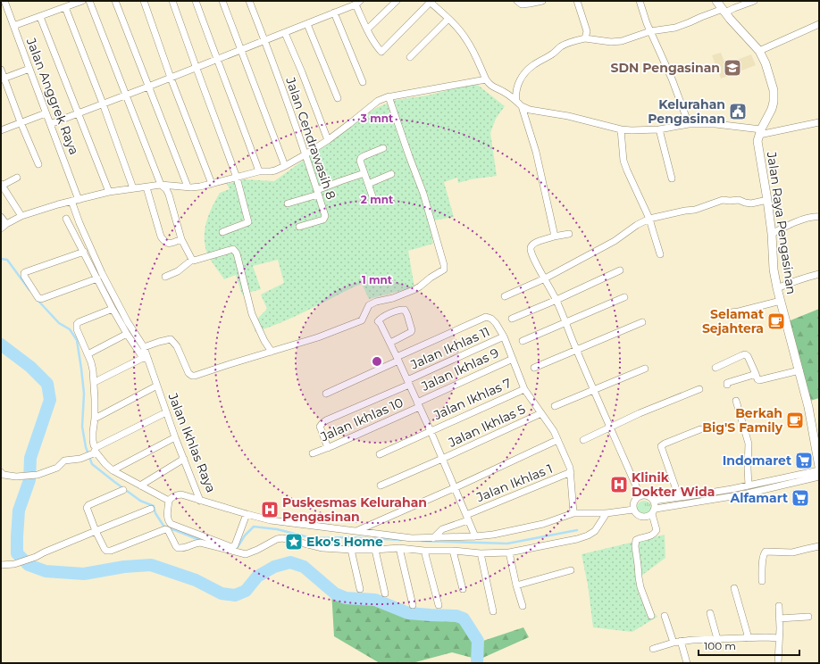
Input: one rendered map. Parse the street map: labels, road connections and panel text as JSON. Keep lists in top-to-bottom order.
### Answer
{
  "streets": {
    "main road": ["Jalan Raya Pengasinan"],
    "street": [
      "Jalan Anggrek Raya",
      "Jalan Cendrawasih 8",
      "Jalan Ikhlas 11",
      "Jalan Ikhlas 9",
      "Jalan Ikhlas 7",
      "Jalan Ikhlas 10",
      "Jalan Ikhlas 5",
      "Jalan Ikhlas Raya",
      "Jalan Ikhlas 1"
    ]
  },
  "crossings": [
    ["Jalan Ikhlas 11", "Jalan Ikhlas 10"],
    ["Jalan Ikhlas 9", "Jalan Ikhlas 10"],
    ["Jalan Ikhlas Raya", "Jalan Ikhlas 1"]
  ],
  "places": {
    "school or university": ["SDN Pengasinan"],
    "public building": ["Kelurahan Pengasinan"],
    "cafe": ["Selamat Sejahtera", "Berkah Big'S Family"],
    "supermarket": ["Indomaret", "Alfamart"],
    "hospital": ["Klinik Dokter Wida", "Puskesmas Kelurahan Pengasinan"],
    "place": ["Eko's Home"]
  },
  "scale_bar": "100 m",
  "rings": ["3 mnt", "2 mnt", "1 mnt"]
}
